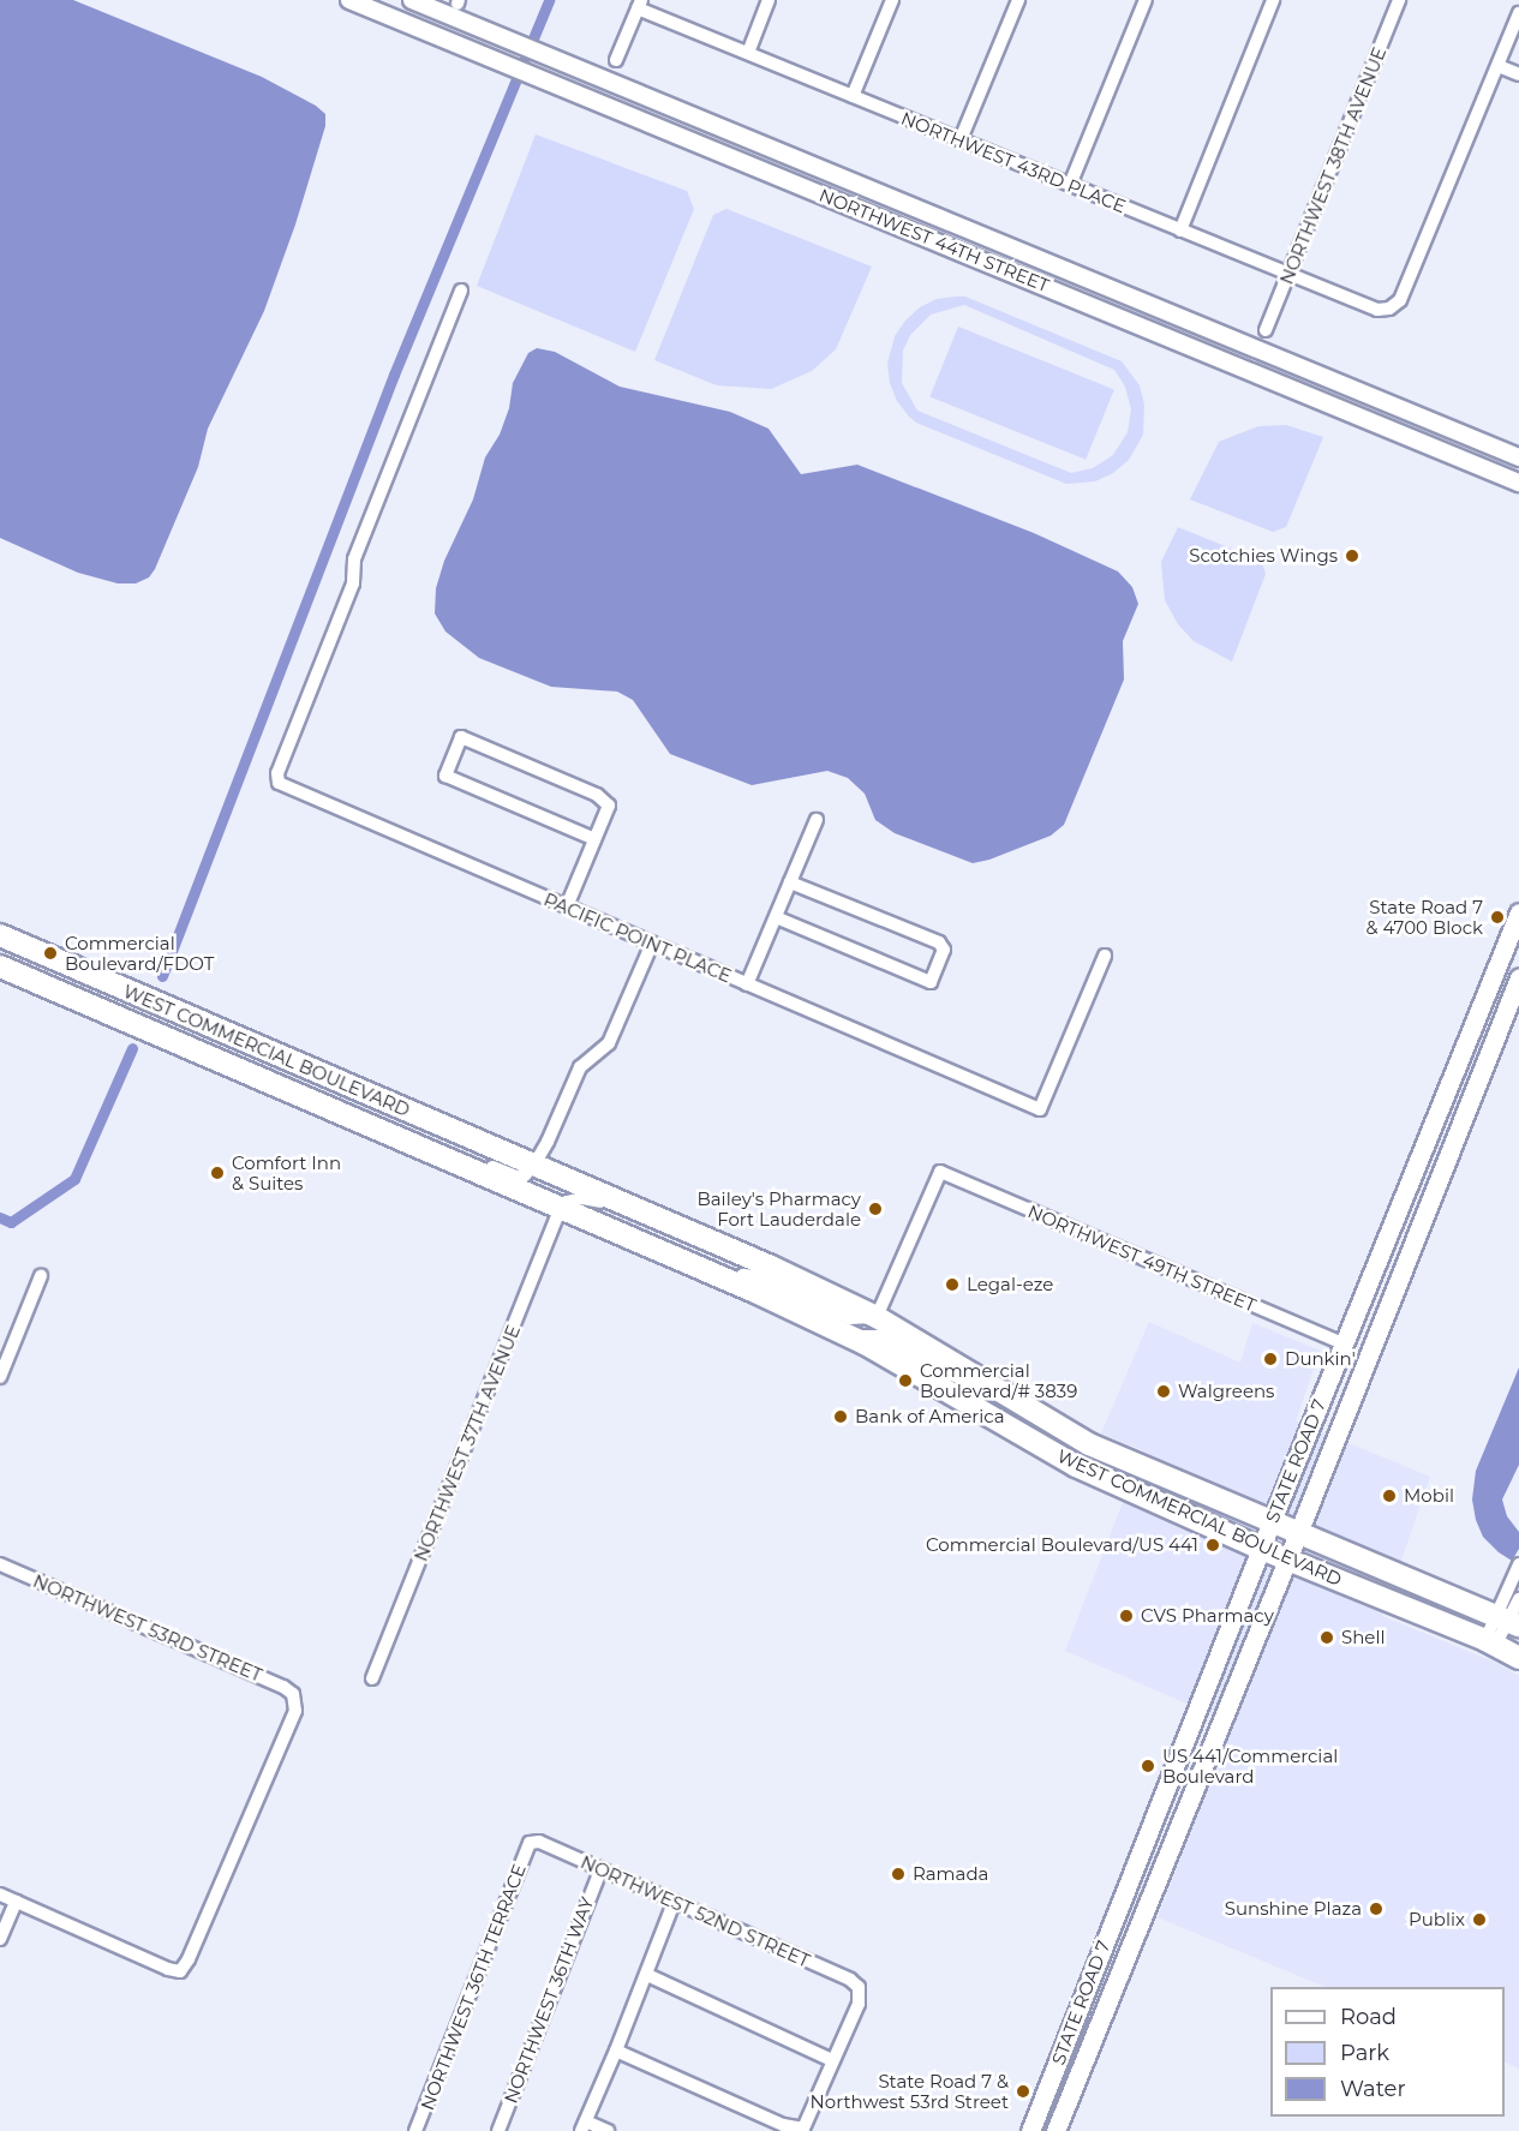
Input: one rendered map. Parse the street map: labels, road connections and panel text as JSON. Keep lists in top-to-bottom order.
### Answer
{
  "streets": {
    "highway": ["WEST COMMERCIAL BOULEVARD"],
    "main road": ["STATE ROAD 7"],
    "street": [
      "NORTHWEST 43RD PLACE",
      "NORTHWEST 38TH AVENUE",
      "NORTHWEST 44TH STREET",
      "PACIFIC POINT PLACE",
      "NORTHWEST 49TH STREET",
      "NORTHWEST 37TH AVENUE",
      "NORTHWEST 53RD STREET",
      "NORTHWEST 52ND STREET",
      "NORTHWEST 36TH TERRACE",
      "NORTHWEST 36TH WAY"
    ]
  },
  "crossings": [
    ["NORTHWEST 43RD PLACE", "NORTHWEST 38TH AVENUE"],
    ["WEST COMMERCIAL BOULEVARD", "NORTHWEST 49TH STREET"],
    ["WEST COMMERCIAL BOULEVARD", "NORTHWEST 37TH AVENUE"],
    ["WEST COMMERCIAL BOULEVARD", "STATE ROAD 7"],
    ["NORTHWEST 49TH STREET", "STATE ROAD 7"],
    ["NORTHWEST 52ND STREET", "NORTHWEST 36TH TERRACE"],
    ["NORTHWEST 52ND STREET", "NORTHWEST 36TH WAY"]
  ],
  "places": [
    "Scotchies Wings",
    "State Road 7 & 4700 Block",
    "Commercial Boulevard/FDOT",
    "Comfort Inn & Suites",
    "Bailey's Pharmacy Fort Lauderdale",
    "Legal-eze",
    "Dunkin'",
    "Commercial Boulevard/# 3839",
    "Walgreens",
    "Bank of America",
    "Mobil",
    "Commercial Boulevard/US 441",
    "CVS Pharmacy",
    "Shell",
    "US 441/Commercial Boulevard",
    "Ramada",
    "Sunshine Plaza",
    "Publix",
    "State Road 7 & Northwest 53rd Street"
  ],
  "legend": ["Road", "Park", "Water"]
}
